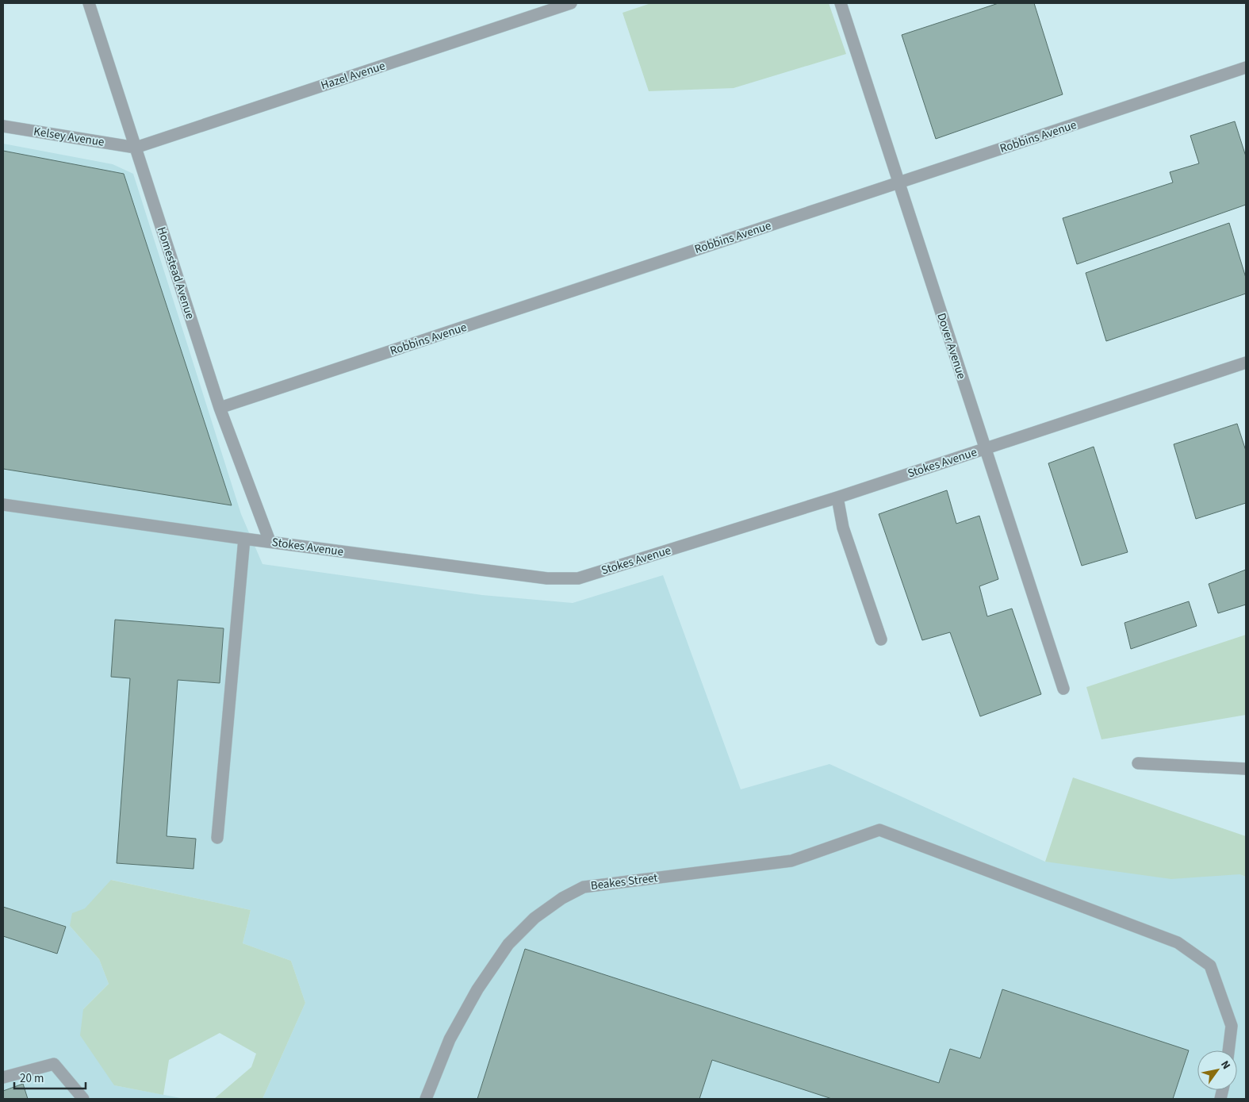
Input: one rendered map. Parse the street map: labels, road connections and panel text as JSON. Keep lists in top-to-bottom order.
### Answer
{
  "streets": {
    "street": [
      "Hazel Avenue",
      "Kelsey Avenue",
      "Robbins Avenue",
      "Homestead Avenue",
      "Dover Avenue",
      "Stokes Avenue",
      "Beakes Street"
    ]
  },
  "crossings": [
    ["Hazel Avenue", "Kelsey Avenue"],
    ["Hazel Avenue", "Homestead Avenue"],
    ["Kelsey Avenue", "Homestead Avenue"],
    ["Robbins Avenue", "Homestead Avenue"],
    ["Robbins Avenue", "Dover Avenue"],
    ["Homestead Avenue", "Stokes Avenue"],
    ["Dover Avenue", "Stokes Avenue"]
  ],
  "scale_bar": "20 m",
  "north": "top right"
}
